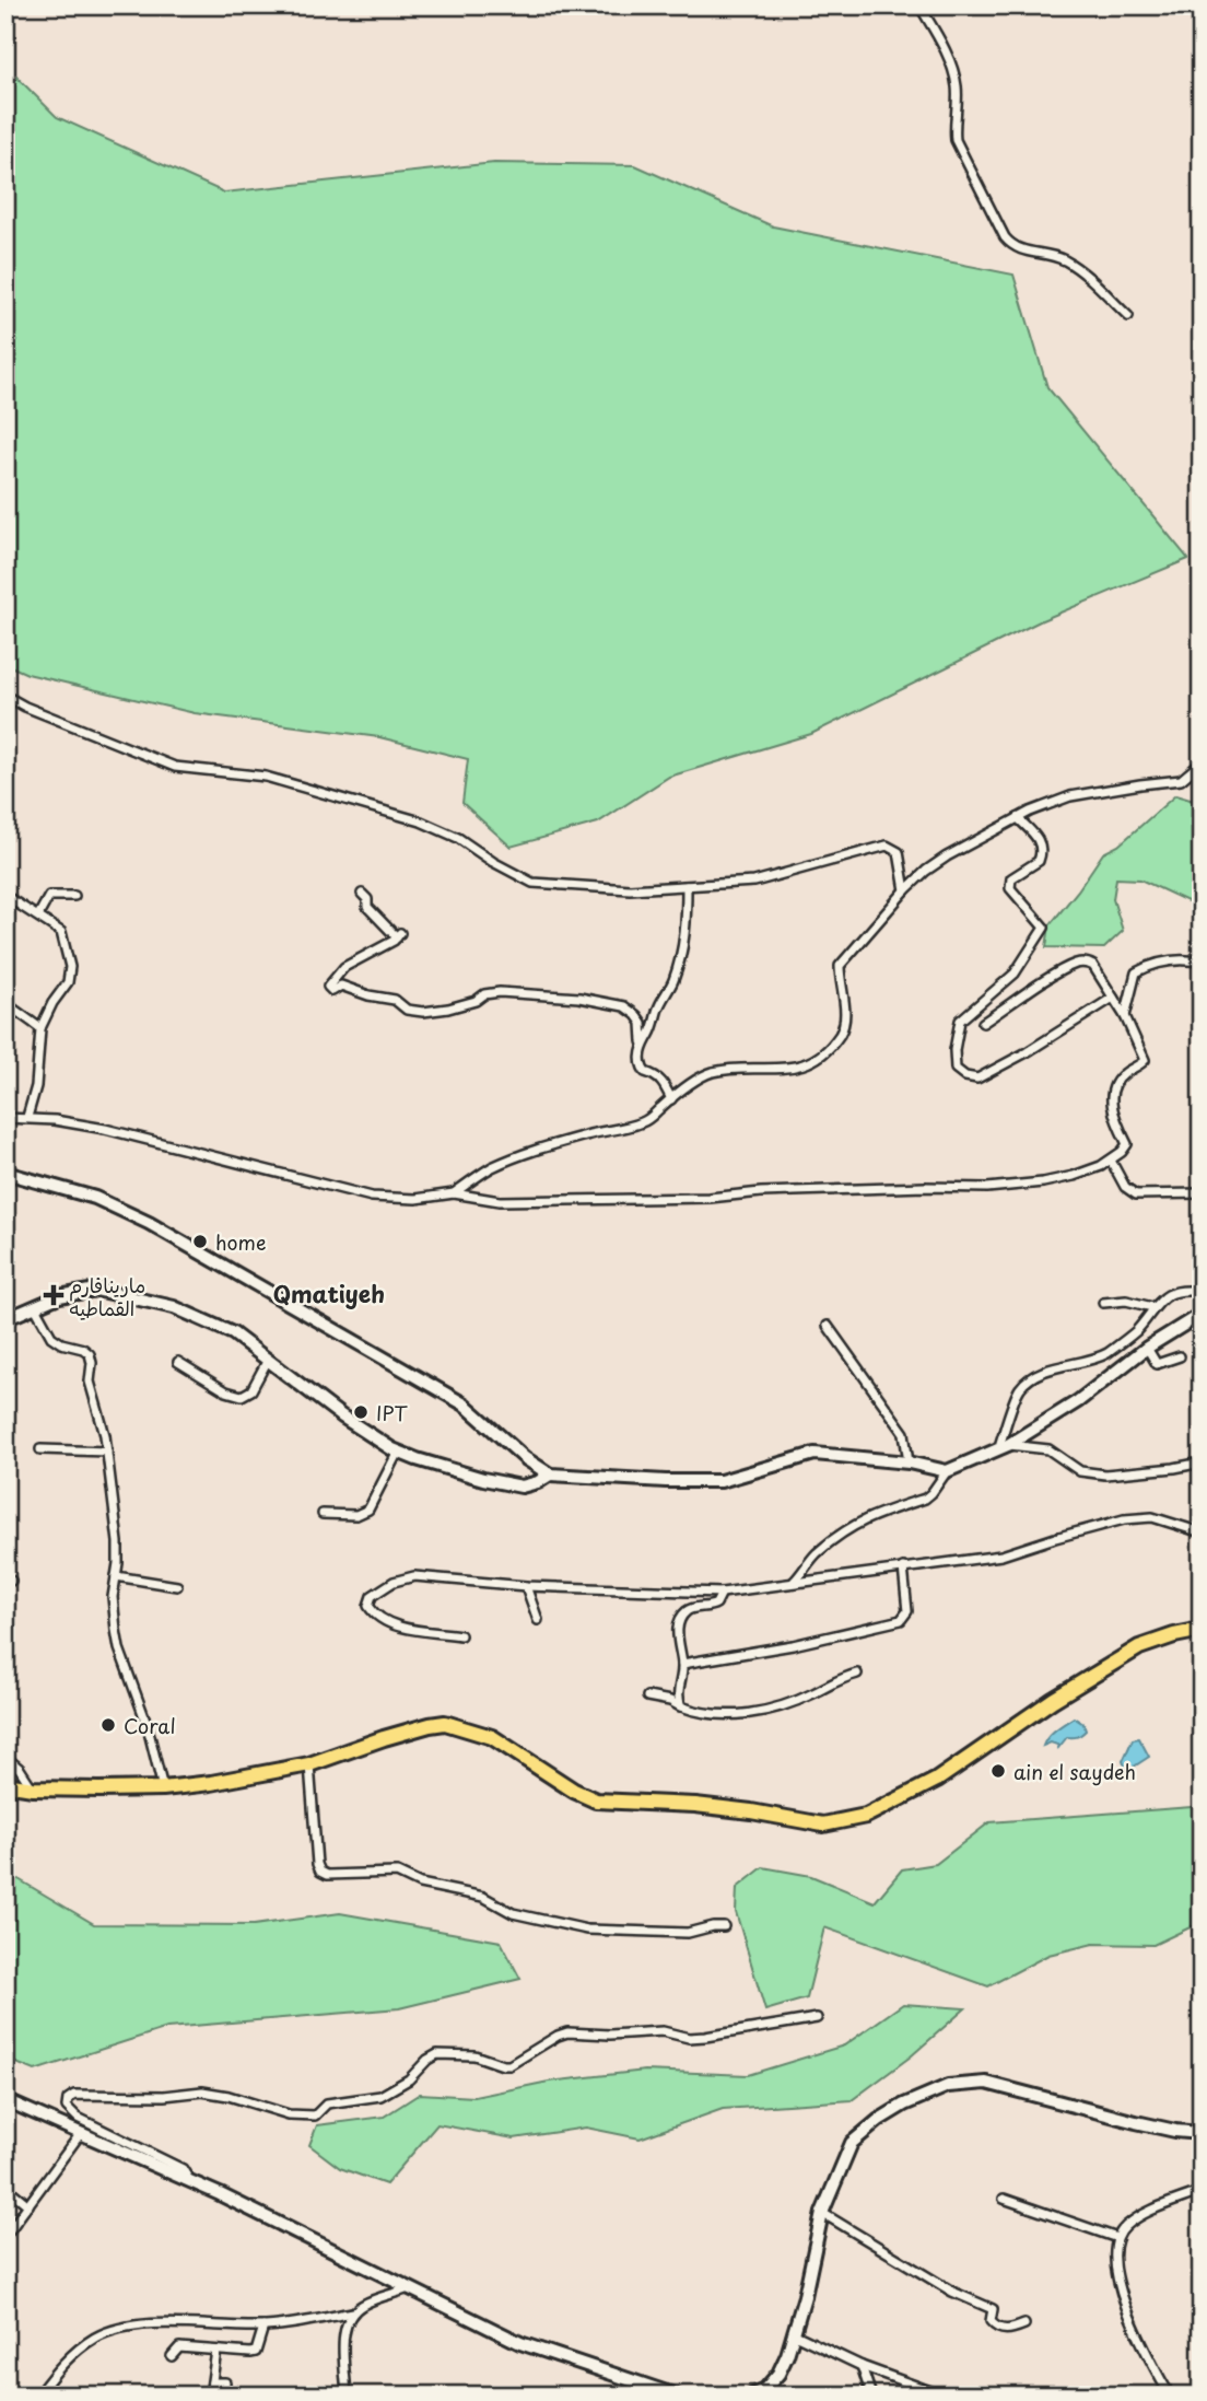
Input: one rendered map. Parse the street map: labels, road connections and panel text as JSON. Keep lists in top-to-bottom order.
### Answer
{
  "districts": ["Qmatiyeh"],
  "places": {
    "other": [
      "home",
      "IPT",
      "Coral",
      "ain el saydeh"
    ],
    "health": ["مارينافارم القماطيه"]
  }
}
